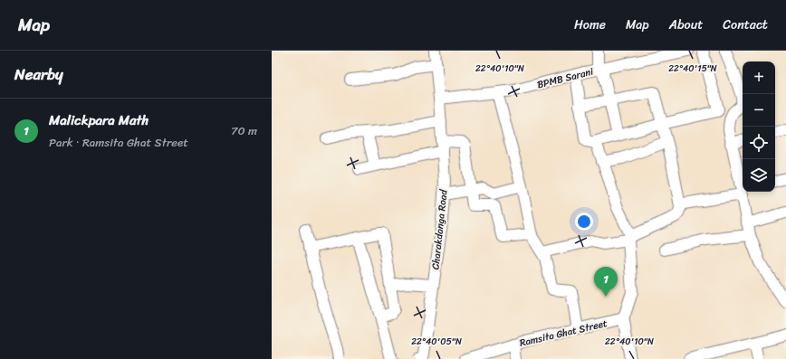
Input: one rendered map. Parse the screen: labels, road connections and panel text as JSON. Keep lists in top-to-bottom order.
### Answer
{
  "streets": {
    "street": ["BPMB Sarani", "Charakdanga Road", "Ramsita Ghat Street"]
  },
  "crossings": [
    ["BPMB Sarani", "Charakdanga Road"]
  ],
  "page": {
    "header": "Map",
    "nav": [
      "Home",
      "Map",
      "About",
      "Contact"
    ],
    "heading": "Nearby",
    "map_buttons": ["+", "−"],
    "list": [
      {
        "mark": "1",
        "name": "Malickpara Math",
        "note": "Park · Ramsita Ghat Street",
        "value": "70 m"
      }
    ],
    "pins": "1"
  },
  "coordinates": ["22°40'10\"N", "22°40'15\"N", "22°40'05\"N"]
}
